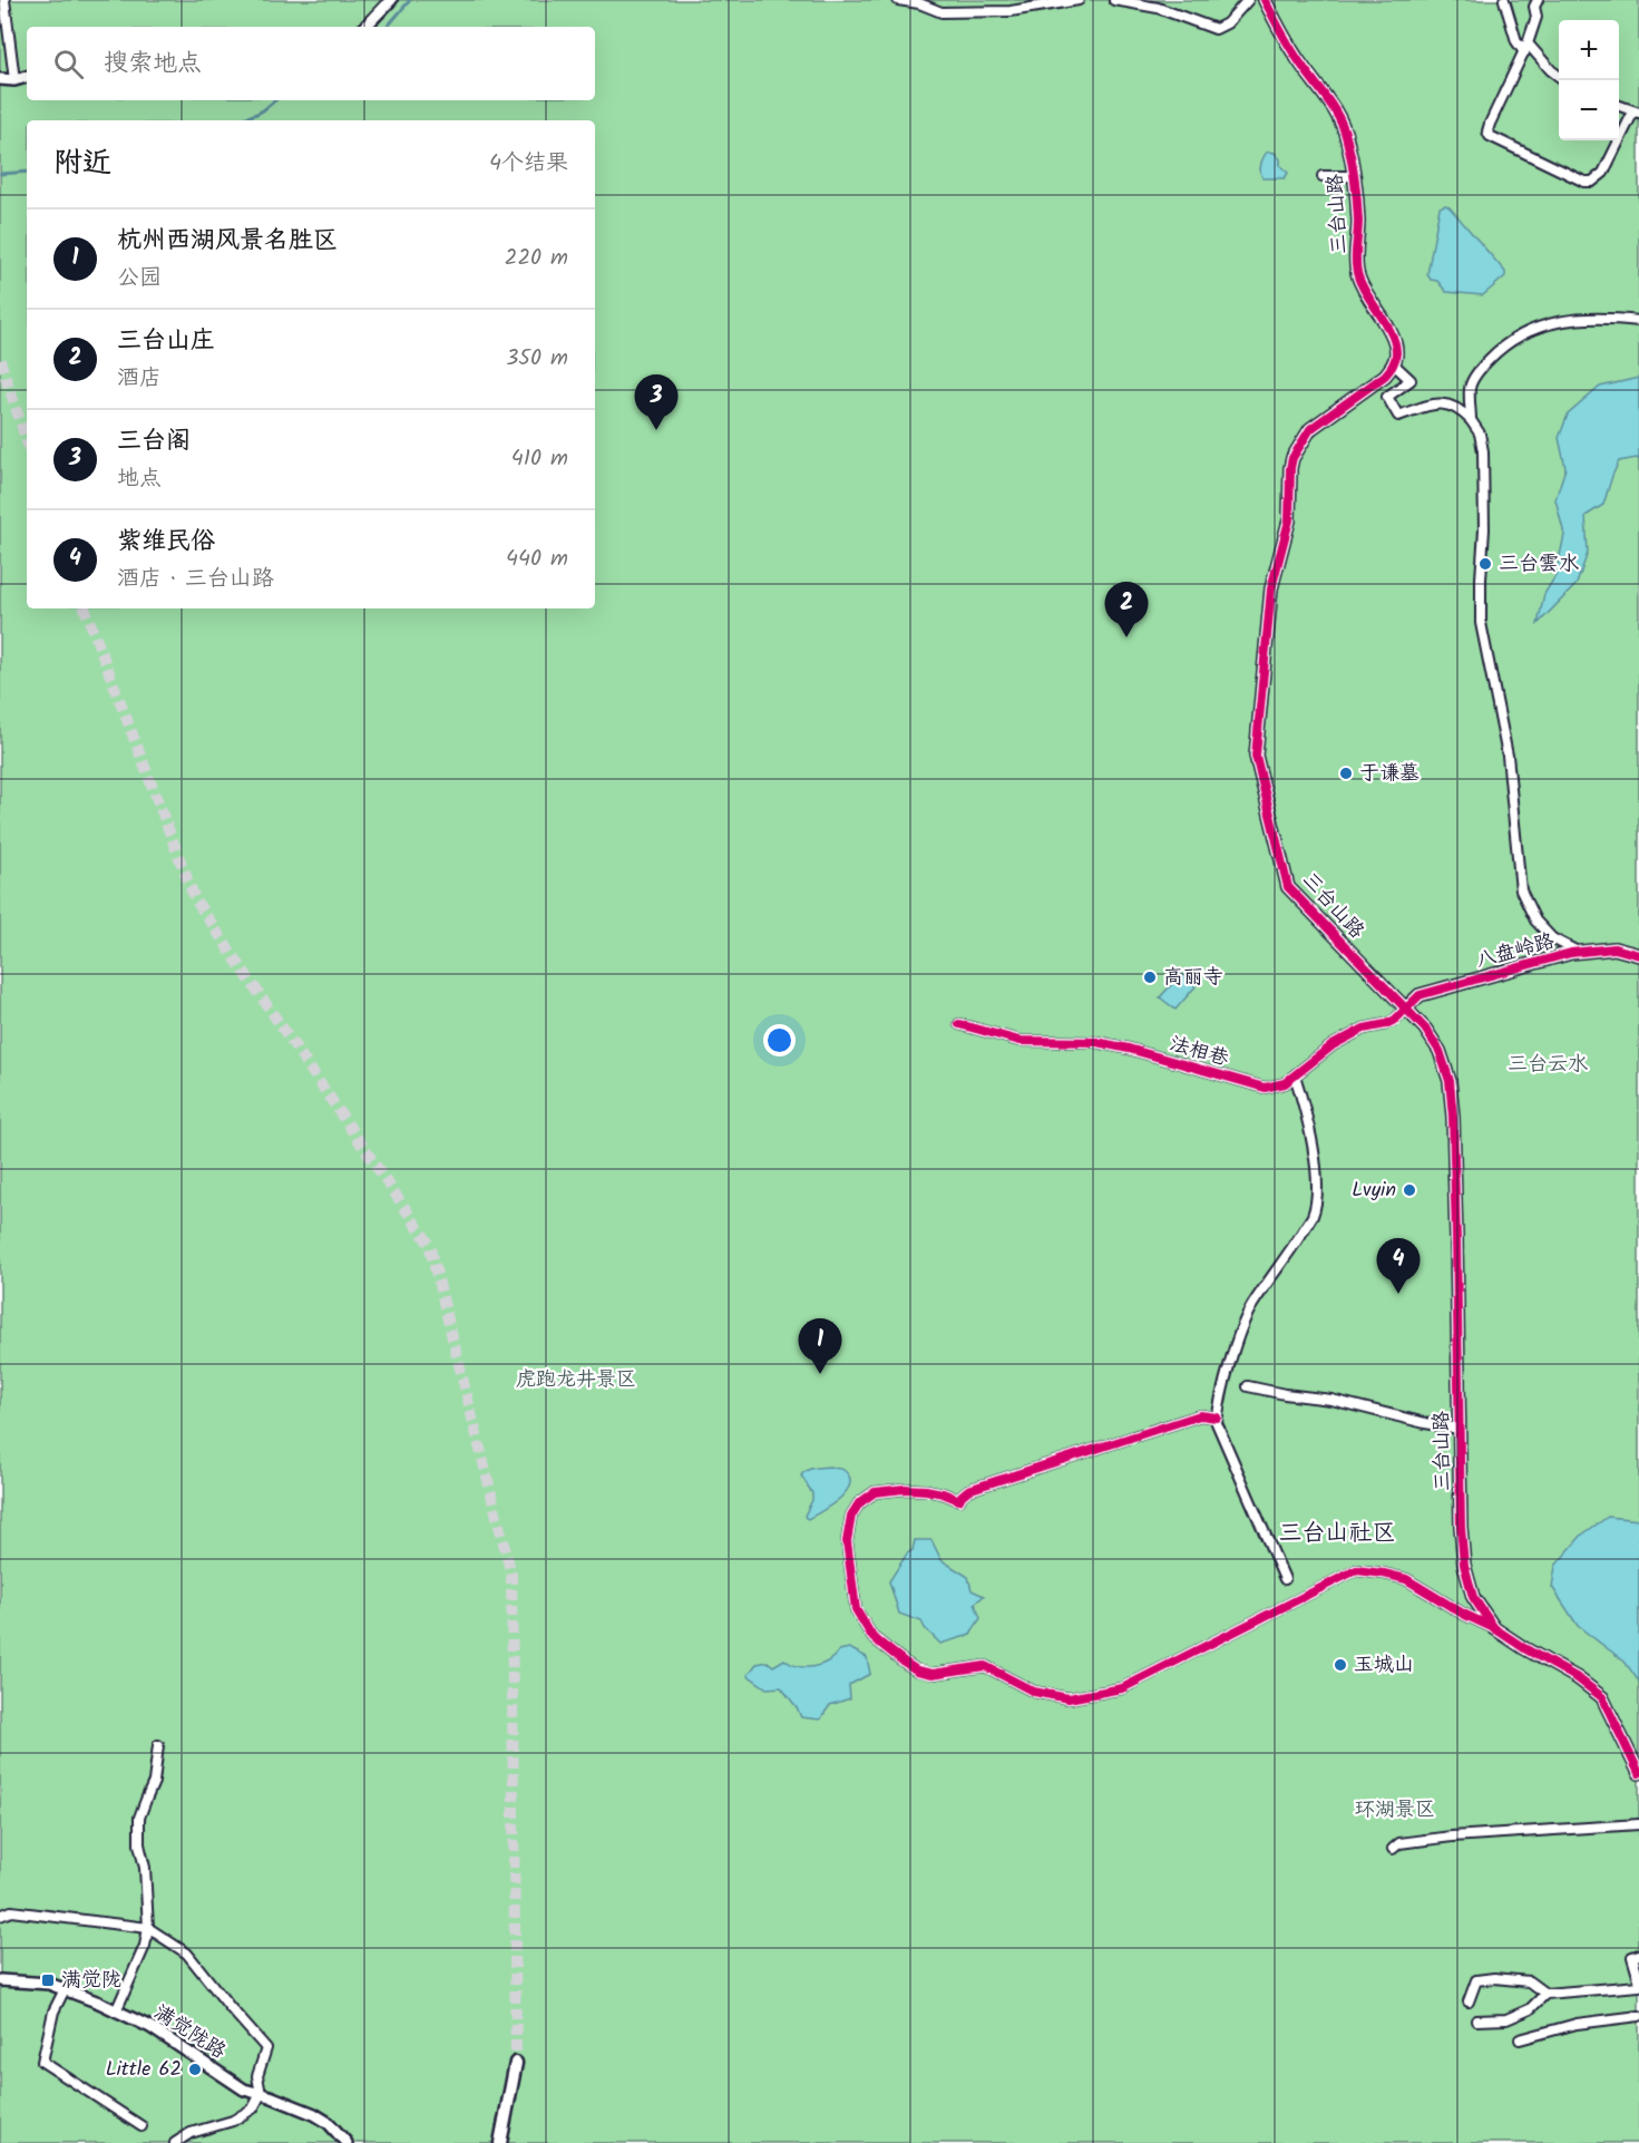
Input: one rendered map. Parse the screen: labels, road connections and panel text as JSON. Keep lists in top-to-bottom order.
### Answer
{
  "streets": {
    "street": [
      "三台山路",
      "八盘岭路",
      "法相巷",
      "满觉陇路"
    ]
  },
  "crossings": [
    ["三台山路", "八盘岭路"],
    ["三台山路", "法相巷"],
    ["八盘岭路", "法相巷"]
  ],
  "districts": ["三台山社区"],
  "parks": ["三台云水", "虎跑龙井景区", "环湖景区"],
  "places": {
    "other": [
      "三台雲水",
      "于谦墓",
      "高丽寺",
      "Lvyin",
      "玉城山",
      "Little 62"
    ],
    "transit": ["满觉陇"]
  },
  "page": {
    "map_buttons": ["+", "−"],
    "search": "搜索地点",
    "heading": ["附近", "4个结果"],
    "list": [
      {
        "mark": "1",
        "name": "杭州西湖风景名胜区",
        "note": "公园",
        "value": "220 m"
      },
      {
        "mark": "2",
        "name": "三台山庄",
        "note": "酒店",
        "value": "350 m"
      },
      {
        "mark": "3",
        "name": "三台阁",
        "note": "地点",
        "value": "410 m"
      },
      {
        "mark": "4",
        "name": "紫维民俗",
        "note": "酒店 · 三台山路",
        "value": "440 m"
      }
    ],
    "pins": [
      "3",
      "2",
      "4",
      "1"
    ]
  }
}
